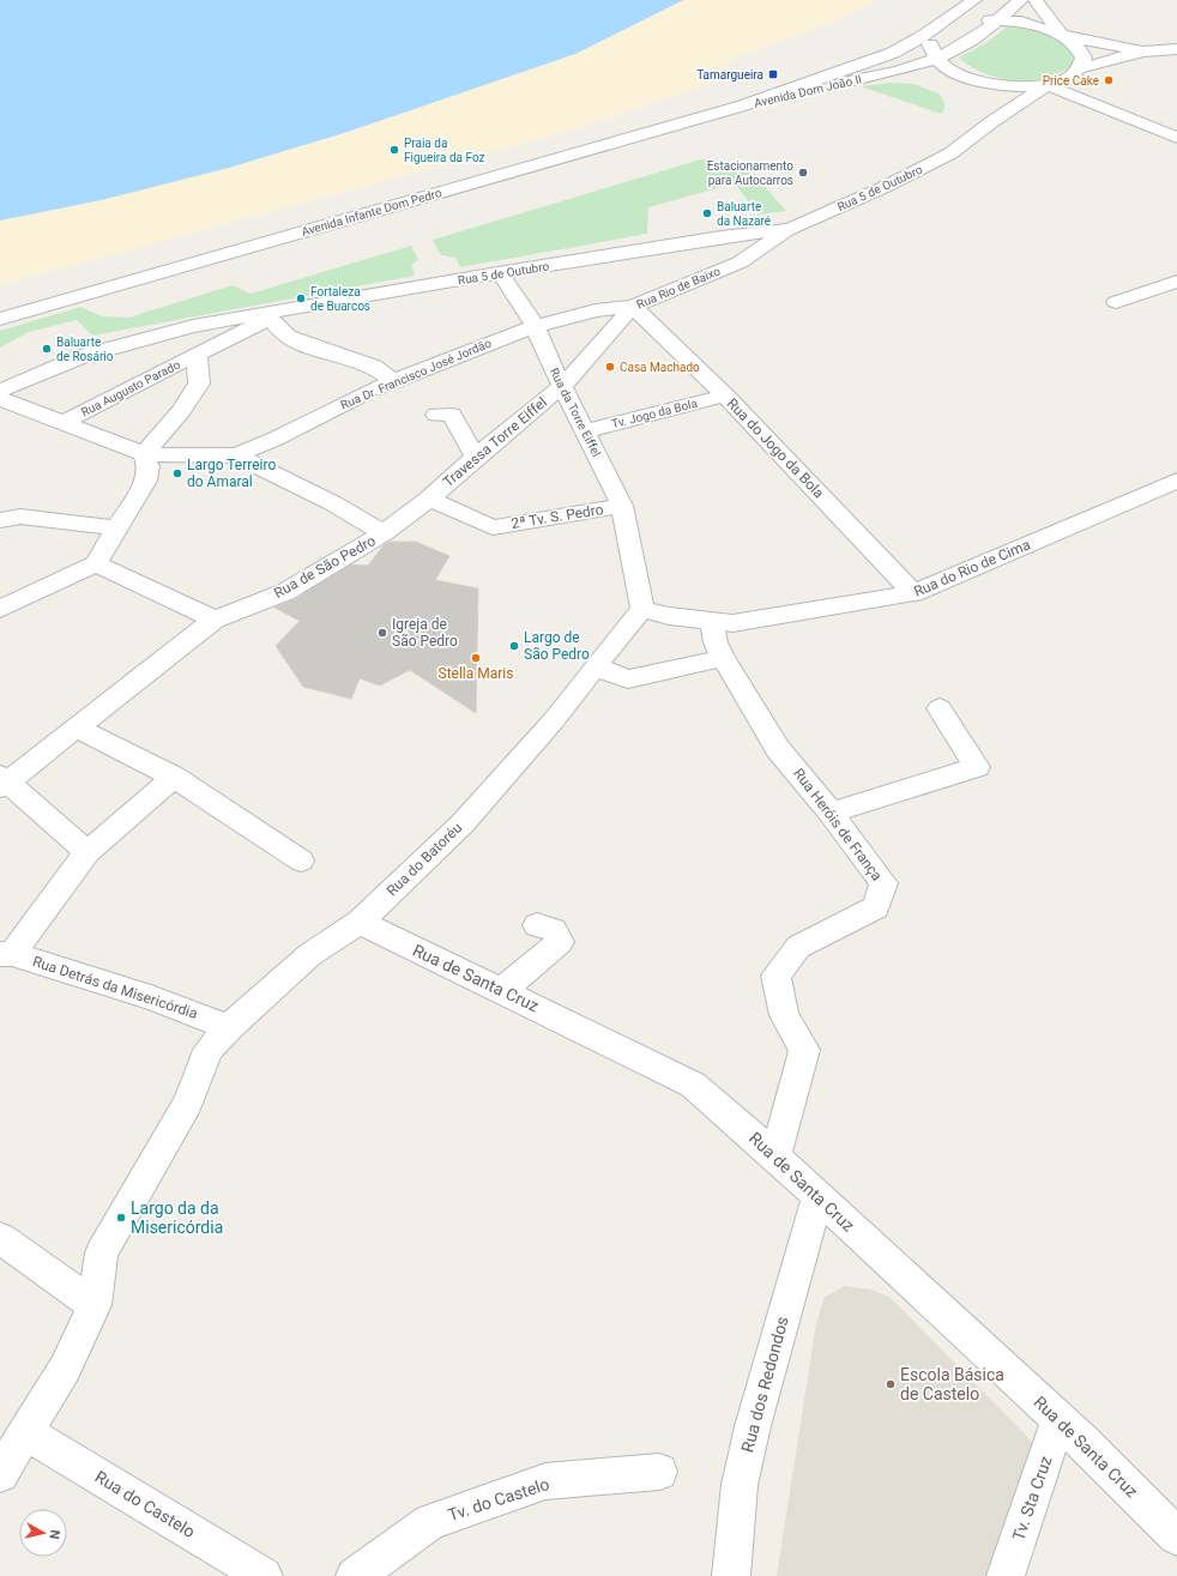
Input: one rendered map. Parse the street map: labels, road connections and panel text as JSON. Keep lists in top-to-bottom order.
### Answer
{
  "streets": {
    "street": [
      "Avenida Dom João II",
      "Rua 5 de Outubro",
      "Avenida Infante Dom Pedro",
      "Rua Rio de Baixo",
      "Rua Dr. Francisco José Jordão",
      "Rua Augusto Parado",
      "Rua da Torre Eiffel",
      "Tv. Jogo da Bola",
      "Travessa Torre Eiffel",
      "Rua do Jogo da Bola",
      "2ª Tv. S. Pedro",
      "Rua de São Pedro",
      "Rua do Rio de Cima",
      "Rua Heróis de França",
      "Rua do Batoréu",
      "Rua de Santa Cruz",
      "Rua Detrás da Misericórdia",
      "Rua dos Redondos",
      "Tv. Sta Cruz",
      "Tv. do Castelo",
      "Rua do Castelo"
    ]
  },
  "crossings": [
    ["Avenida Dom João II", "Avenida Infante Dom Pedro"],
    ["Rua 5 de Outubro", "Rua Rio de Baixo"],
    ["Rua 5 de Outubro", "Rua Augusto Parado"],
    ["Rua 5 de Outubro", "Rua da Torre Eiffel"],
    ["Rua Rio de Baixo", "Rua Dr. Francisco José Jordão"],
    ["Rua Rio de Baixo", "Rua da Torre Eiffel"],
    ["Rua Rio de Baixo", "Travessa Torre Eiffel"],
    ["Rua Rio de Baixo", "Rua do Jogo da Bola"],
    ["Rua Dr. Francisco José Jordão", "Rua da Torre Eiffel"],
    ["Rua Dr. Francisco José Jordão", "Rua do Jogo da Bola"],
    ["Rua da Torre Eiffel", "Tv. Jogo da Bola"],
    ["Rua da Torre Eiffel", "Travessa Torre Eiffel"],
    ["Rua da Torre Eiffel", "2ª Tv. S. Pedro"],
    ["Rua da Torre Eiffel", "Rua do Rio de Cima"],
    ["Rua da Torre Eiffel", "Rua do Batoréu"],
    ["Tv. Jogo da Bola", "Rua do Jogo da Bola"],
    ["Travessa Torre Eiffel", "2ª Tv. S. Pedro"],
    ["Travessa Torre Eiffel", "Rua de São Pedro"],
    ["Rua do Jogo da Bola", "Rua do Rio de Cima"],
    ["2ª Tv. S. Pedro", "Rua de São Pedro"],
    ["Rua do Rio de Cima", "Rua Heróis de França"],
    ["Rua do Rio de Cima", "Rua do Batoréu"],
    ["Rua Heróis de França", "Rua de Santa Cruz"],
    ["Rua do Batoréu", "Rua de Santa Cruz"],
    ["Rua do Batoréu", "Rua Detrás da Misericórdia"],
    ["Rua do Batoréu", "Rua do Castelo"],
    ["Rua de Santa Cruz", "Rua dos Redondos"],
    ["Rua de Santa Cruz", "Tv. Sta Cruz"]
  ],
  "places": {
    "transit": ["Tamargueira"],
    "other": [
      "Price Cake",
      "Praia da Figueira da Foz",
      "Estacionamento para Autocarros",
      "Baluarte da Nazaré",
      "Fortaleza de Buarcos",
      "Baluarte de Rosário",
      "Casa Machado",
      "Largo Terreiro do Amaral",
      "Igreja de São Pedro",
      "Largo de São Pedro",
      "Stella Maris",
      "Largo da da Misericórdia",
      "Escola Básica de Castelo"
    ]
  },
  "north": "right"
}
